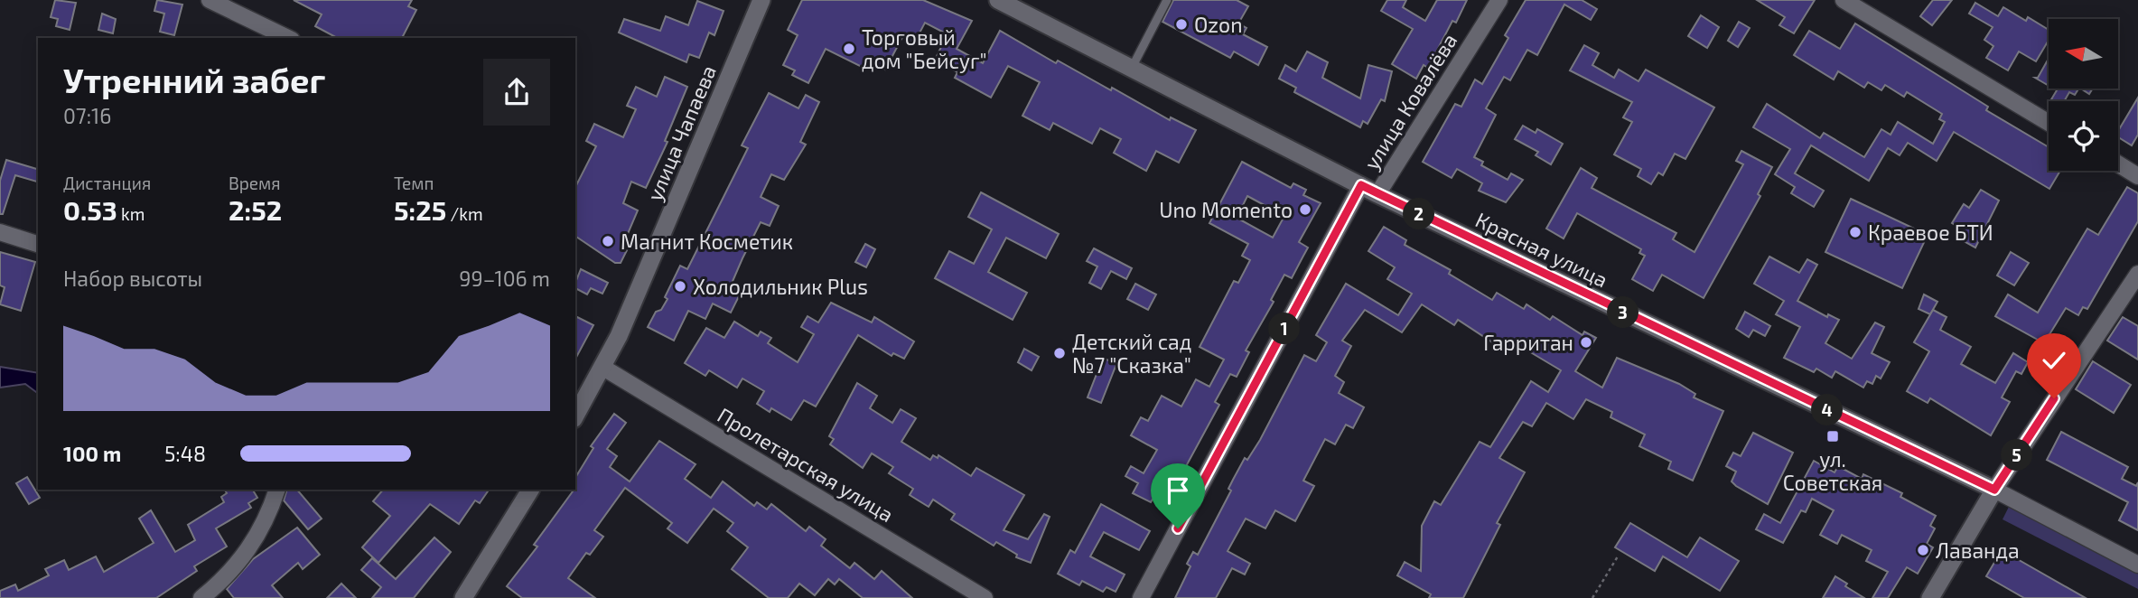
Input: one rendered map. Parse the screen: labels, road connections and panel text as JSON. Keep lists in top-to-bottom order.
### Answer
{
  "streets": {
    "street": [
      "улица Ковалёва",
      "улица Чапаева",
      "Красная улица",
      "Пролетарская улица"
    ]
  },
  "crossings": [
    ["улица Ковалёва", "Красная улица"],
    ["улица Чапаева", "Пролетарская улица"]
  ],
  "places": {
    "other": [
      "Ozon",
      "Торговый дом \"Бейсуг\"",
      "Uno Momento",
      "Краевое БТИ",
      "Магнит Косметик",
      "Холодильник Plus",
      "Гарритан",
      "Детский сад №7 \"Сказка\"",
      "Лаванда"
    ],
    "transit": ["ул. Советская"]
  },
  "north": "left",
  "page": {
    "heading": ["Утренний забег", "07:16"],
    "stats": [
      ["Дистанция", "0.53 km"],
      ["Время", "2:52"],
      ["Темп", "5:25 /km"]
    ],
    "pins": [
      "2",
      "3",
      "1",
      "4",
      "5"
    ],
    "chart": ["Набор высоты", "99–106 m"],
    "list": [
      {
        "name": "100 m",
        "note": "5:48"
      }
    ]
  }
}
